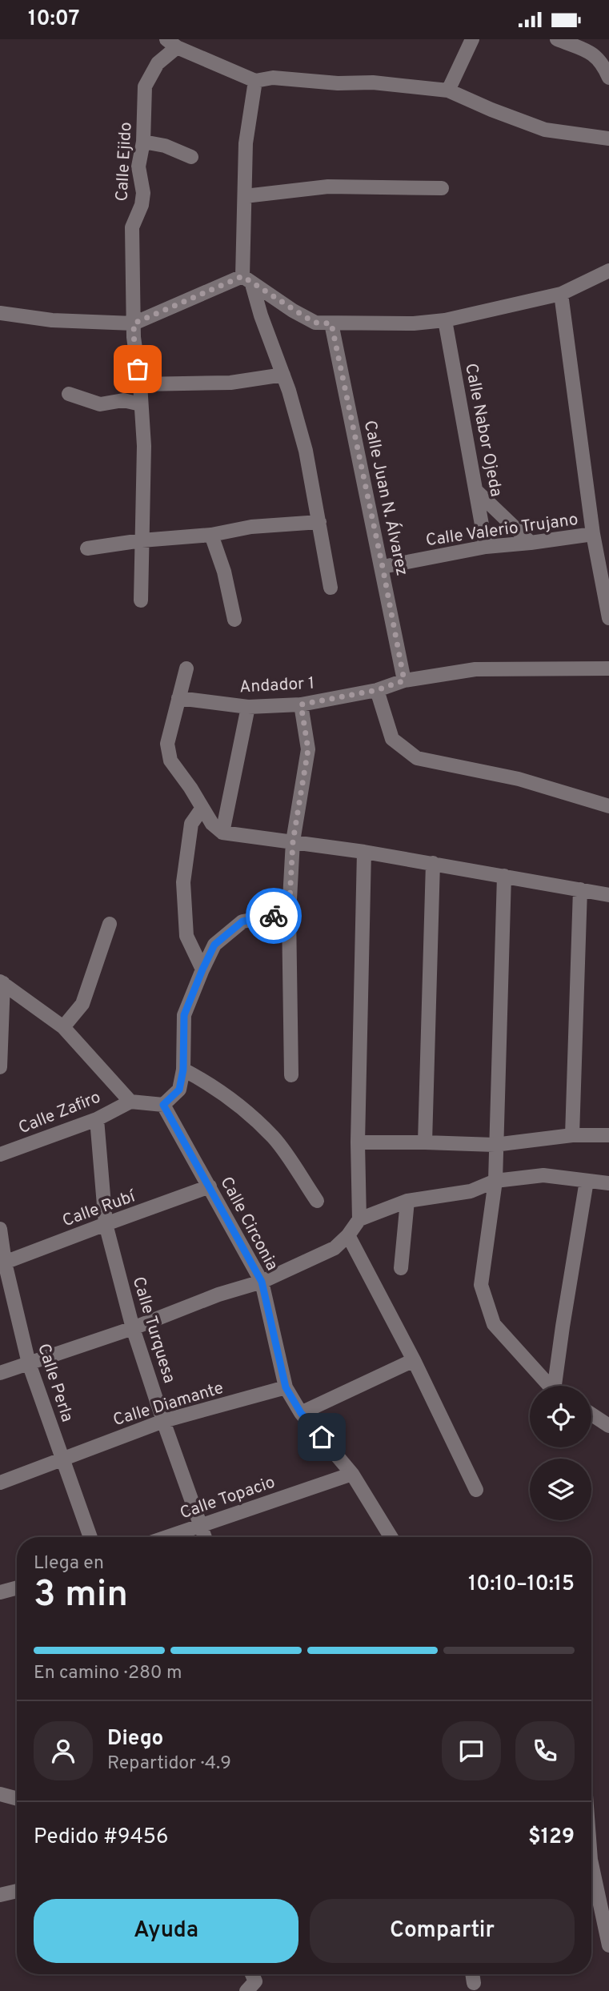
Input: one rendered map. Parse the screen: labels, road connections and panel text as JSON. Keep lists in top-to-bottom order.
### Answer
{
  "streets": {
    "street": [
      "Calle Ejido",
      "Calle Nabor Ojeda",
      "Calle Juan N. Álvarez",
      "Calle Valerio Trujano",
      "Andador 1",
      "Calle Zafiro",
      "Calle Rubí",
      "Calle Circonia",
      "Calle Turquesa",
      "Calle Perla",
      "Calle Diamante",
      "Calle Topacio"
    ]
  },
  "crossings": [
    ["Calle Nabor Ojeda", "Calle Valerio Trujano"],
    ["Calle Juan N. Álvarez", "Calle Valerio Trujano"],
    ["Calle Juan N. Álvarez", "Andador 1"],
    ["Calle Zafiro", "Calle Turquesa"],
    ["Calle Rubí", "Calle Circonia"],
    ["Calle Rubí", "Calle Turquesa"],
    ["Calle Rubí", "Calle Perla"],
    ["Calle Circonia", "Calle Diamante"],
    ["Calle Circonia", "Calle Topacio"],
    ["Calle Turquesa", "Calle Diamante"],
    ["Calle Turquesa", "Calle Topacio"],
    ["Calle Perla", "Calle Diamante"]
  ],
  "page": {
    "status": "10:07",
    "heading": ["3 min", "Llega en", "10:10–10:15"],
    "panel": [
      "Diego",
      "Repartidor · 4.9",
      "Pedido #9456",
      "$129"
    ],
    "bar": "En camino · 280 m",
    "buttons": ["Ayuda", "Compartir"]
  }
}
